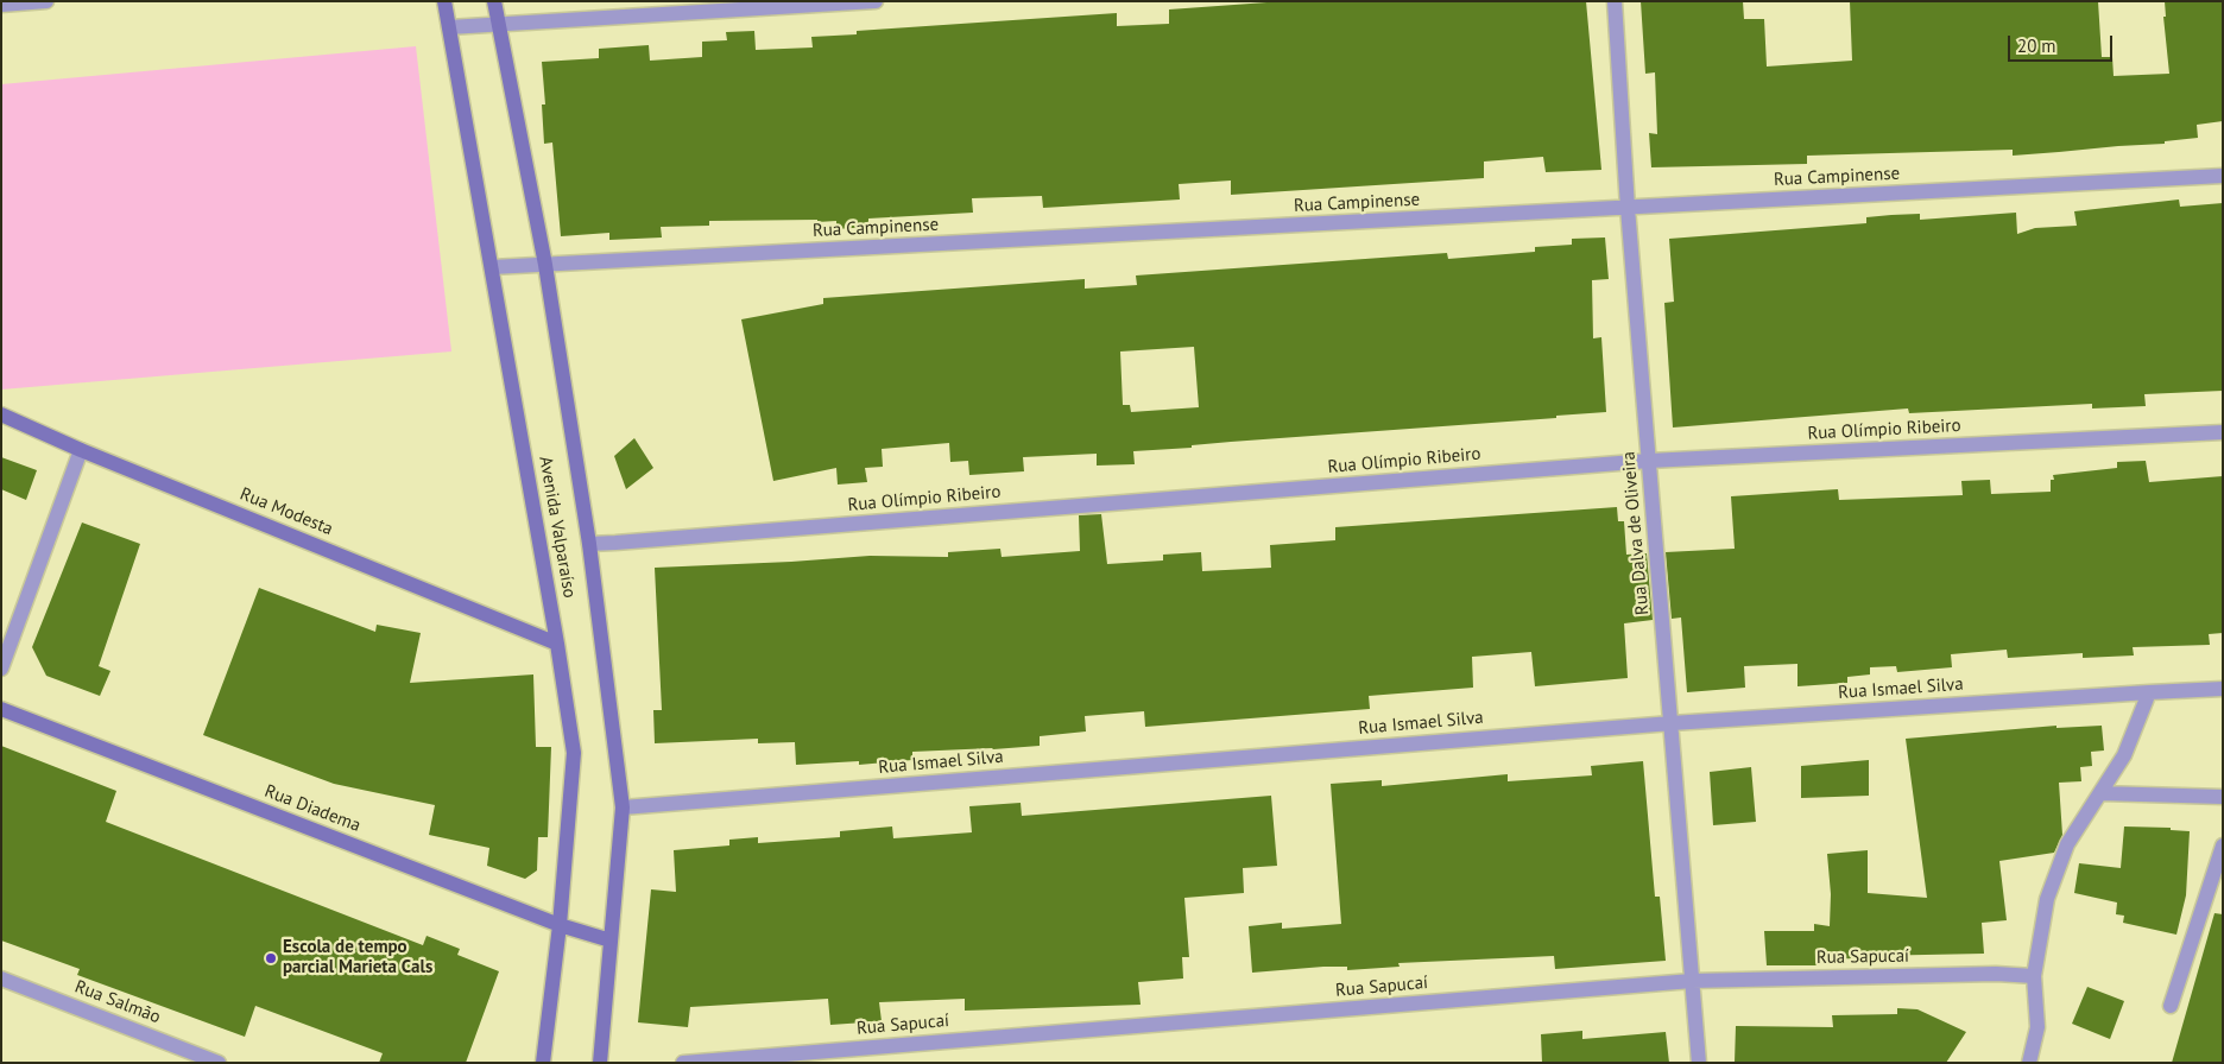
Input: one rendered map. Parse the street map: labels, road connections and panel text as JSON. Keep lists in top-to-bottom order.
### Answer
{
  "streets": {
    "main road": ["Rua Modesta", "Avenida Valparaíso", "Rua Diadema"],
    "street": [
      "Rua Campinense",
      "Rua Olímpio Ribeiro",
      "Rua Dalva de Oliveira",
      "Rua Ismael Silva",
      "Rua Sapucaí",
      "Rua Salmão"
    ]
  },
  "crossings": [
    ["Rua Campinense", "Avenida Valparaíso"],
    ["Rua Campinense", "Rua Dalva de Oliveira"],
    ["Rua Olímpio Ribeiro", "Avenida Valparaíso"],
    ["Rua Olímpio Ribeiro", "Rua Dalva de Oliveira"],
    ["Rua Modesta", "Avenida Valparaíso"],
    ["Avenida Valparaíso", "Rua Ismael Silva"],
    ["Avenida Valparaíso", "Rua Diadema"],
    ["Rua Dalva de Oliveira", "Rua Ismael Silva"],
    ["Rua Dalva de Oliveira", "Rua Sapucaí"]
  ],
  "places": ["Escola de tempo parcial Marieta Cals"],
  "scale_bar": "20 m"
}
